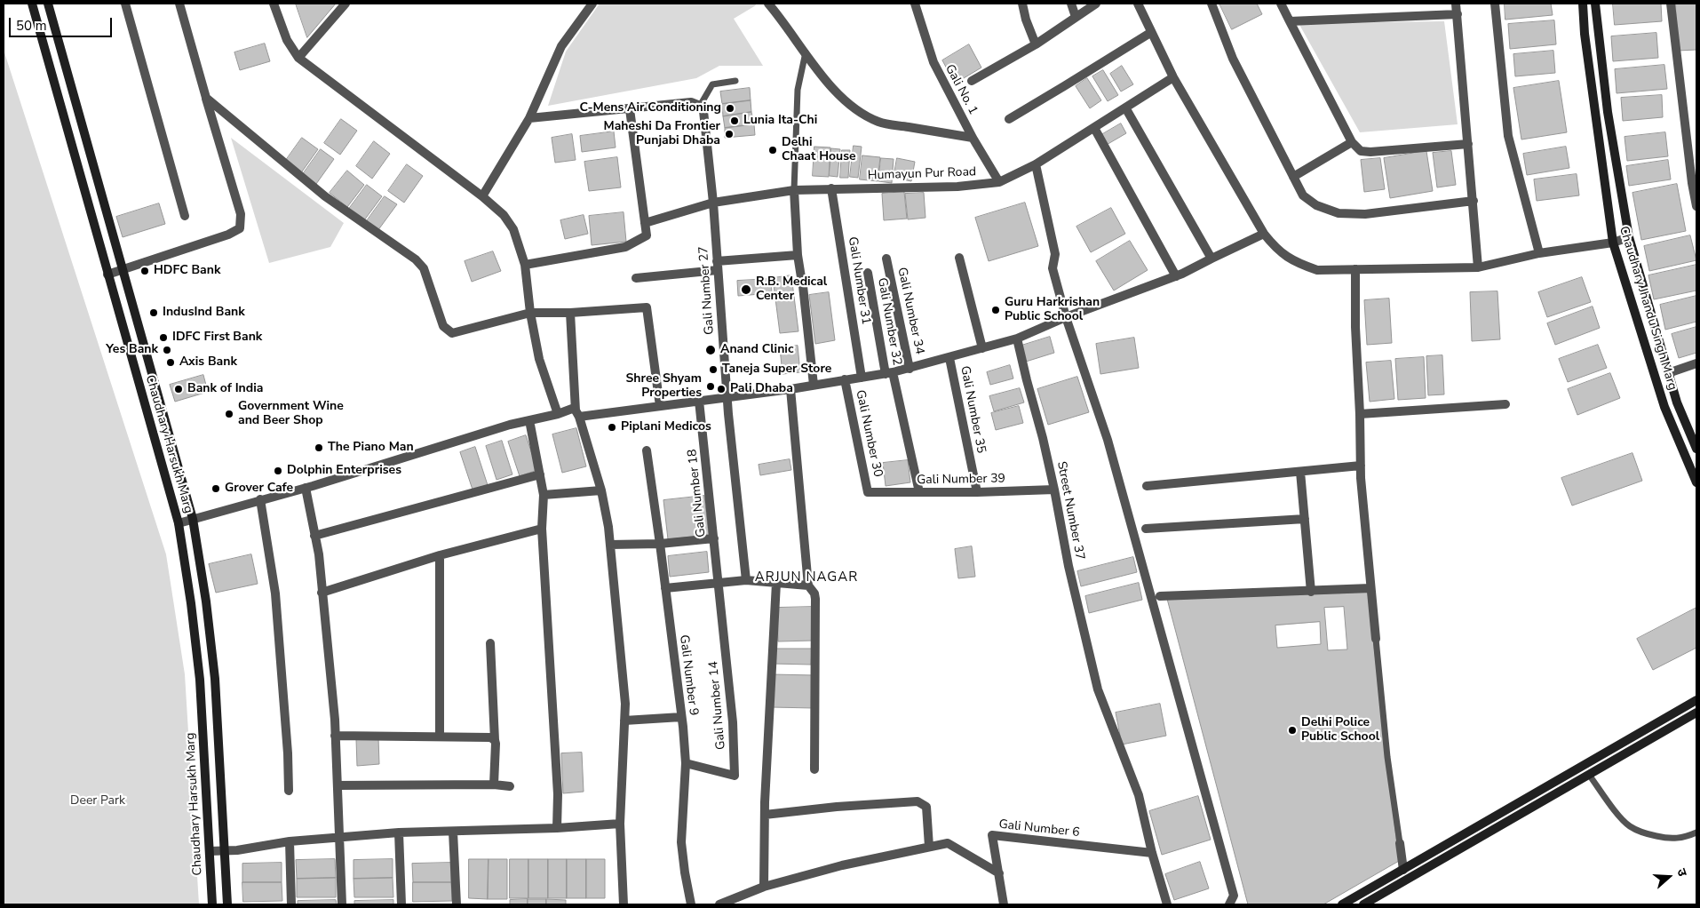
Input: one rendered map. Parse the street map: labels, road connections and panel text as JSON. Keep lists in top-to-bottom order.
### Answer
{
  "streets": {
    "street": [
      "Gali No. 1",
      "Humayun Pur Road",
      "Gali Number 31",
      "Gali Number 27",
      "Chaudhary Jhandu Singh Marg",
      "Gali Number 34",
      "Gali Number 32",
      "Gali Number 35",
      "Gali Number 30",
      "Chaudhary Harsukh Marg",
      "Gali Number 39",
      "Gali Number 18",
      "Street Number 37",
      "Gali Number 9",
      "Gali Number 14",
      "Gali Number 6"
    ]
  },
  "crossings": [
    ["Gali No. 1", "Humayun Pur Road"],
    ["Humayun Pur Road", "Gali Number 31"],
    ["Humayun Pur Road", "Gali Number 27"],
    ["Gali Number 32", "Gali Number 39"],
    ["Gali Number 35", "Gali Number 39"],
    ["Gali Number 30", "Gali Number 39"],
    ["Gali Number 39", "Street Number 37"],
    ["Gali Number 18", "Gali Number 14"],
    ["Street Number 37", "Gali Number 6"],
    ["Gali Number 9", "Gali Number 14"]
  ],
  "districts": ["ARJUN NAGAR"],
  "parks": ["Deer Park"],
  "places": [
    "C-Mens Air Conditioning",
    "Lunia Ita-Chi",
    "Maheshi Da Frontier Punjabi Dhaba",
    "Delhi Chaat House",
    "HDFC Bank",
    "R.B. Medical Center",
    "Guru Harkrishan Public School",
    "IndusInd Bank",
    "IDFC First Bank",
    "Yes Bank",
    "Anand Clinic",
    "Axis Bank",
    "Taneja Super Store",
    "Shree Shyam Properties",
    "Bank of India",
    "Pali Dhaba",
    "Government Wine and Beer Shop",
    "Piplani Medicos",
    "The Piano Man",
    "Dolphin Enterprises",
    "Grover Cafe",
    "Delhi Police Public School"
  ],
  "scale_bar": "50 m",
  "north": "right"
}
